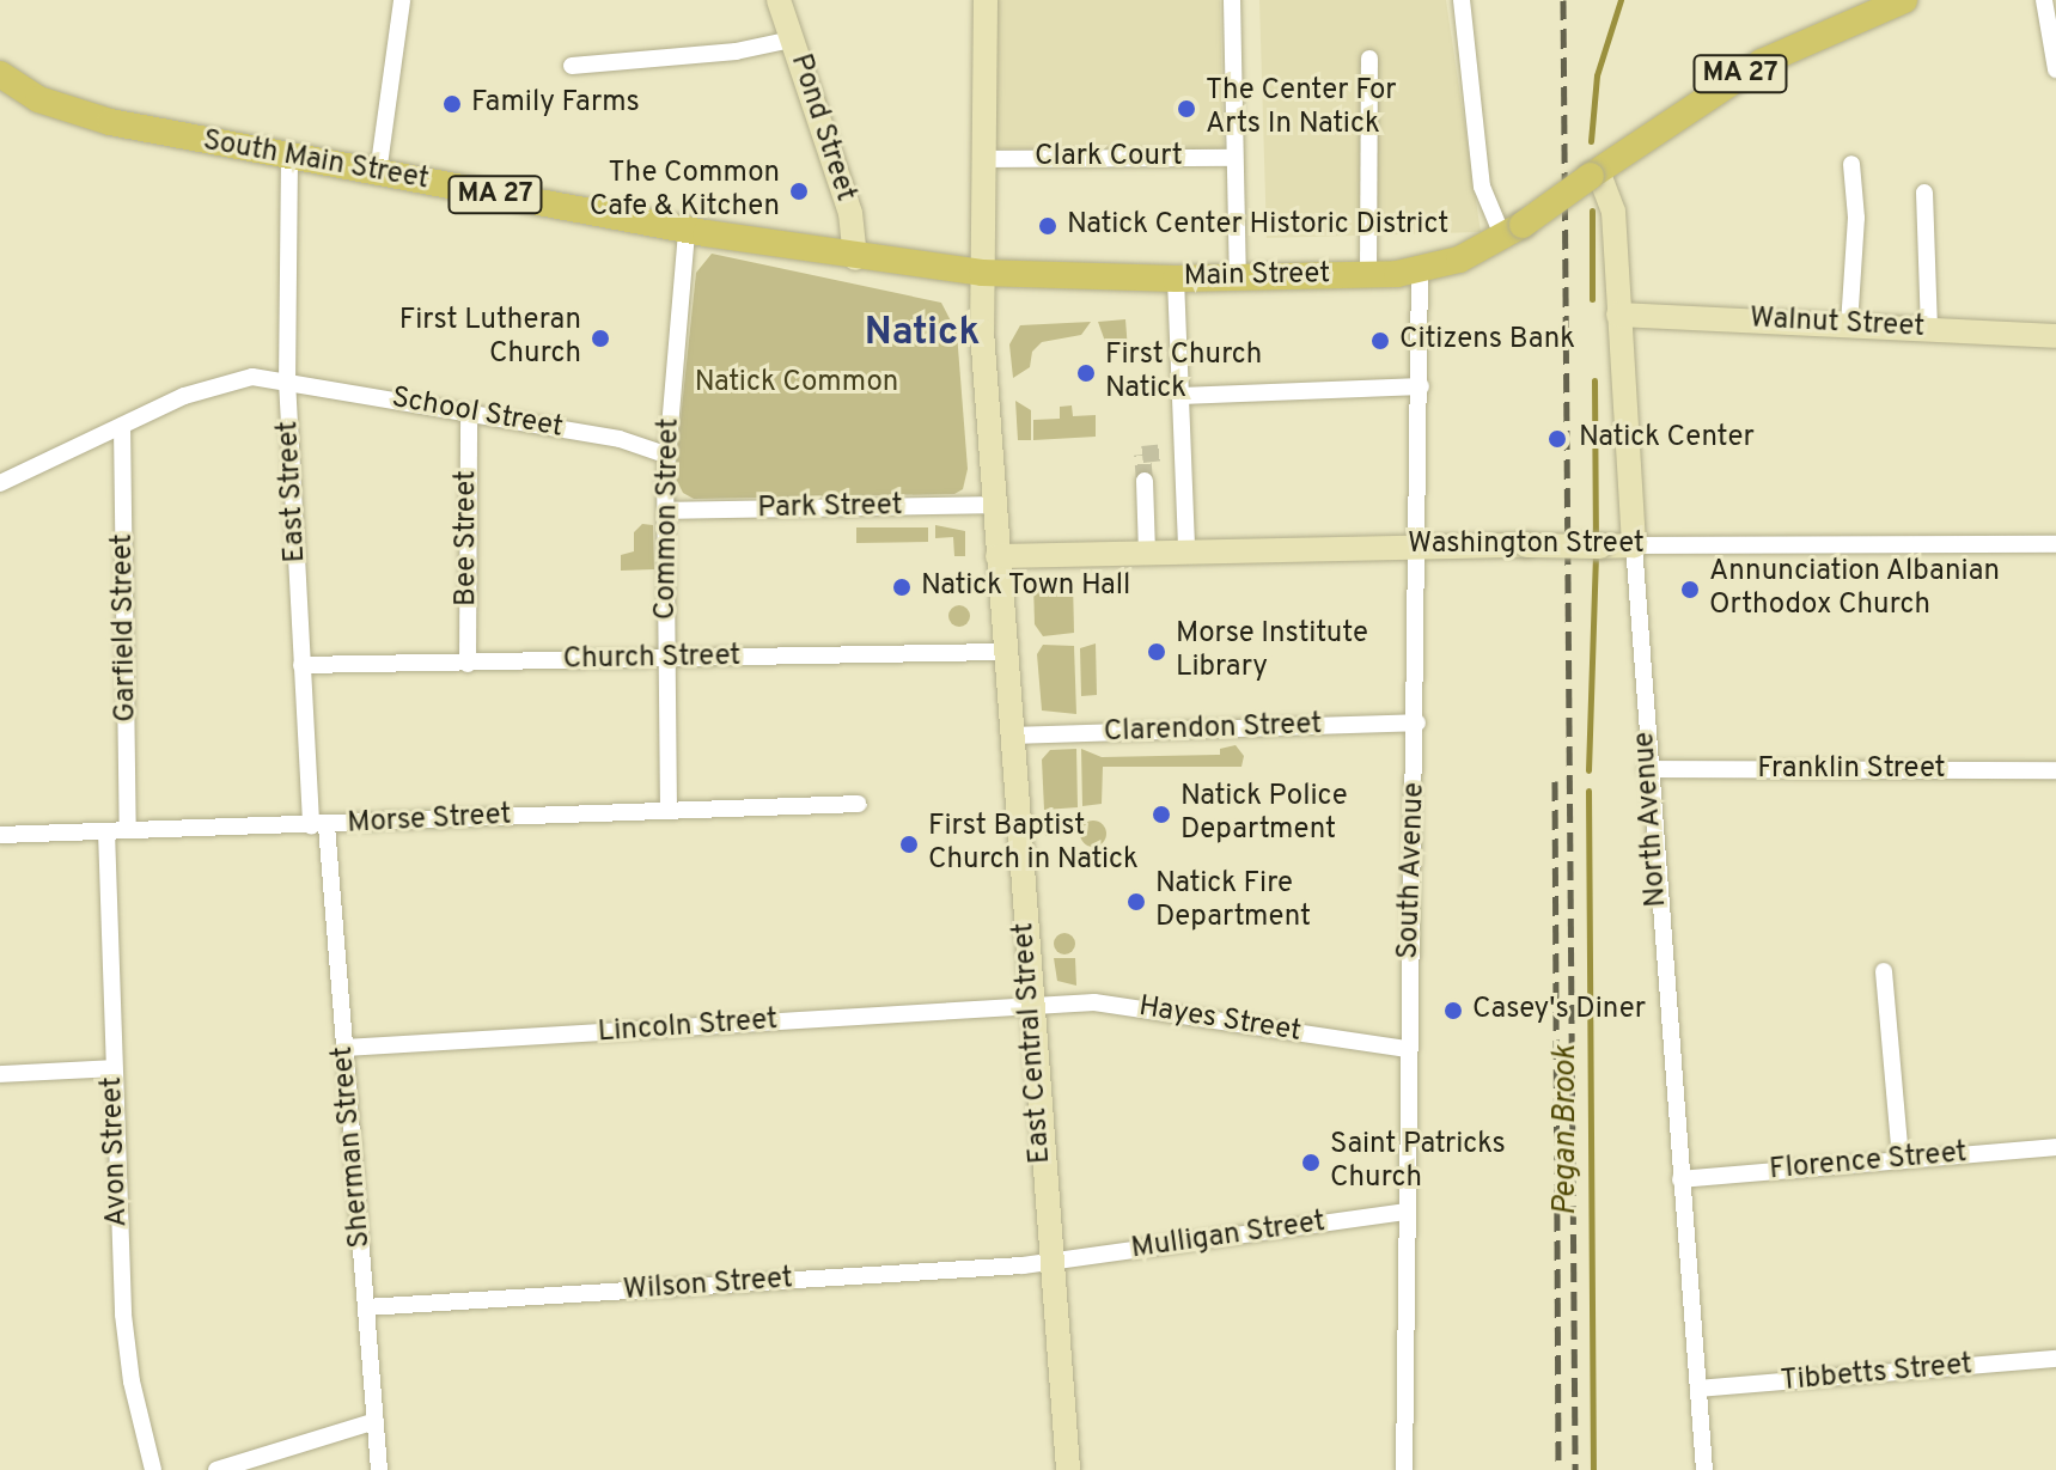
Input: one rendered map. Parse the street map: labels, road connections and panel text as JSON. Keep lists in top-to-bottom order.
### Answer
{
  "streets": {
    "main road": ["MA 27", "South Main Street", "Main Street"],
    "street": [
      "Pond Street",
      "Clark Court",
      "Walnut Street",
      "School Street",
      "East Street",
      "Park Street",
      "Common Street",
      "Bee Street",
      "Washington Street",
      "Garfield Street",
      "Church Street",
      "Clarendon Street",
      "Franklin Street",
      "North Avenue",
      "Morse Street",
      "South Avenue",
      "Hayes Street",
      "Lincoln Street",
      "East Central Street",
      "Sherman Street",
      "Avon Street",
      "Florence Street",
      "Mulligan Street",
      "Wilson Street",
      "Tibbetts Street"
    ]
  },
  "crossings": [
    ["MA 27", "Main Street"],
    ["MA 27", "North Avenue"],
    ["Pond Street", "South Main Street"],
    ["Clark Court", "East Central Street"],
    ["South Main Street", "Main Street"],
    ["South Main Street", "East Street"],
    ["South Main Street", "Common Street"],
    ["South Main Street", "East Central Street"],
    ["Main Street", "South Avenue"],
    ["Main Street", "East Central Street"],
    ["Walnut Street", "North Avenue"],
    ["School Street", "East Street"],
    ["School Street", "Common Street"],
    ["School Street", "Bee Street"],
    ["School Street", "Garfield Street"],
    ["East Street", "Church Street"],
    ["East Street", "Morse Street"],
    ["East Street", "Sherman Street"],
    ["Park Street", "Common Street"],
    ["Park Street", "East Central Street"],
    ["Common Street", "Church Street"],
    ["Common Street", "Morse Street"],
    ["Bee Street", "Church Street"],
    ["Washington Street", "North Avenue"],
    ["Washington Street", "South Avenue"],
    ["Washington Street", "East Central Street"],
    ["Garfield Street", "Morse Street"],
    ["Church Street", "East Central Street"],
    ["Clarendon Street", "South Avenue"],
    ["Clarendon Street", "East Central Street"],
    ["Franklin Street", "North Avenue"],
    ["North Avenue", "Florence Street"],
    ["North Avenue", "Tibbetts Street"],
    ["Morse Street", "Sherman Street"],
    ["Morse Street", "Avon Street"],
    ["South Avenue", "Hayes Street"],
    ["South Avenue", "Mulligan Street"],
    ["Hayes Street", "Lincoln Street"],
    ["Hayes Street", "East Central Street"],
    ["Lincoln Street", "East Central Street"],
    ["Lincoln Street", "Sherman Street"],
    ["East Central Street", "Mulligan Street"],
    ["East Central Street", "Wilson Street"],
    ["Sherman Street", "Wilson Street"],
    ["Mulligan Street", "Wilson Street"]
  ],
  "districts": ["Natick"],
  "water": ["Pegan Brook"],
  "parks": ["Natick Common"],
  "places": [
    "Family Farms",
    "The Center For Arts In Natick",
    "The Common Cafe & Kitchen",
    "Natick Center Historic District",
    "First Lutheran Church",
    "Citizens Bank",
    "First Church Natick",
    "Natick Center",
    "Natick Town Hall",
    "Annunciation Albanian Orthodox Church",
    "Morse Institute Library",
    "Natick Police Department",
    "First Baptist Church in Natick",
    "Natick Fire Department",
    "Casey's Diner",
    "Saint Patricks Church"
  ]
}
